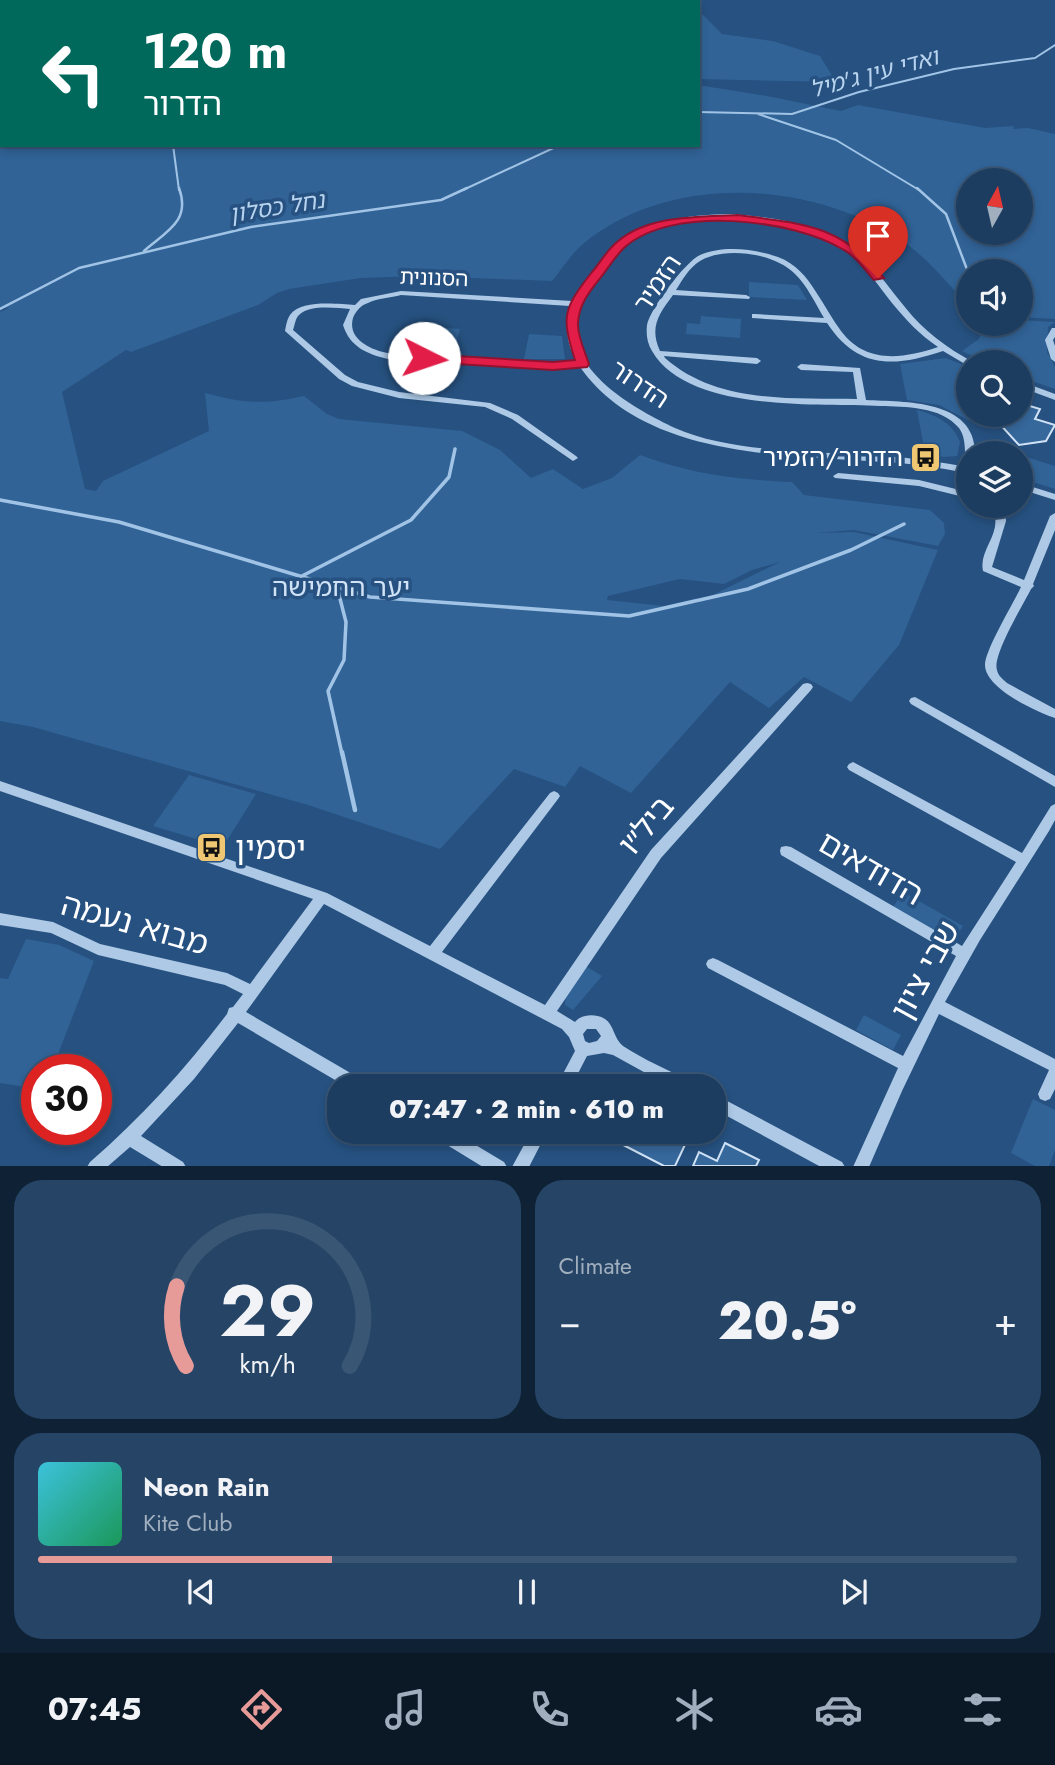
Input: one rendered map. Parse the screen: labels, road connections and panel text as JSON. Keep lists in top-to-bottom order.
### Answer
{
  "streets": {
    "street": [
      "הסנונית",
      "הזמיר",
      "הדרור",
      "ביל״ו",
      "הדודאים",
      "מבוא נעמה",
      "שבי ציון"
    ]
  },
  "crossings": [
    ["הסנונית", "הדרור"],
    ["הדודאים", "שבי ציון"]
  ],
  "water": ["ואדי עין ג'מיל", "נחל כסלון"],
  "parks": ["יער החמישה"],
  "places": {
    "bus stop": ["הדרור/הזמיר", "יסמין"]
  },
  "north": "top",
  "page": {
    "turn": ["120 m", "הדרור"],
    "limit": "30",
    "trip": "07:47 · 2 min · 610 m",
    "tile": "Climate",
    "heat": ["−", "20.5°", "+"],
    "song": ["Neon Rain", "Kite Club"],
    "tabs": "07:45",
    "gauge": ["29", "km/h"]
  }
}
